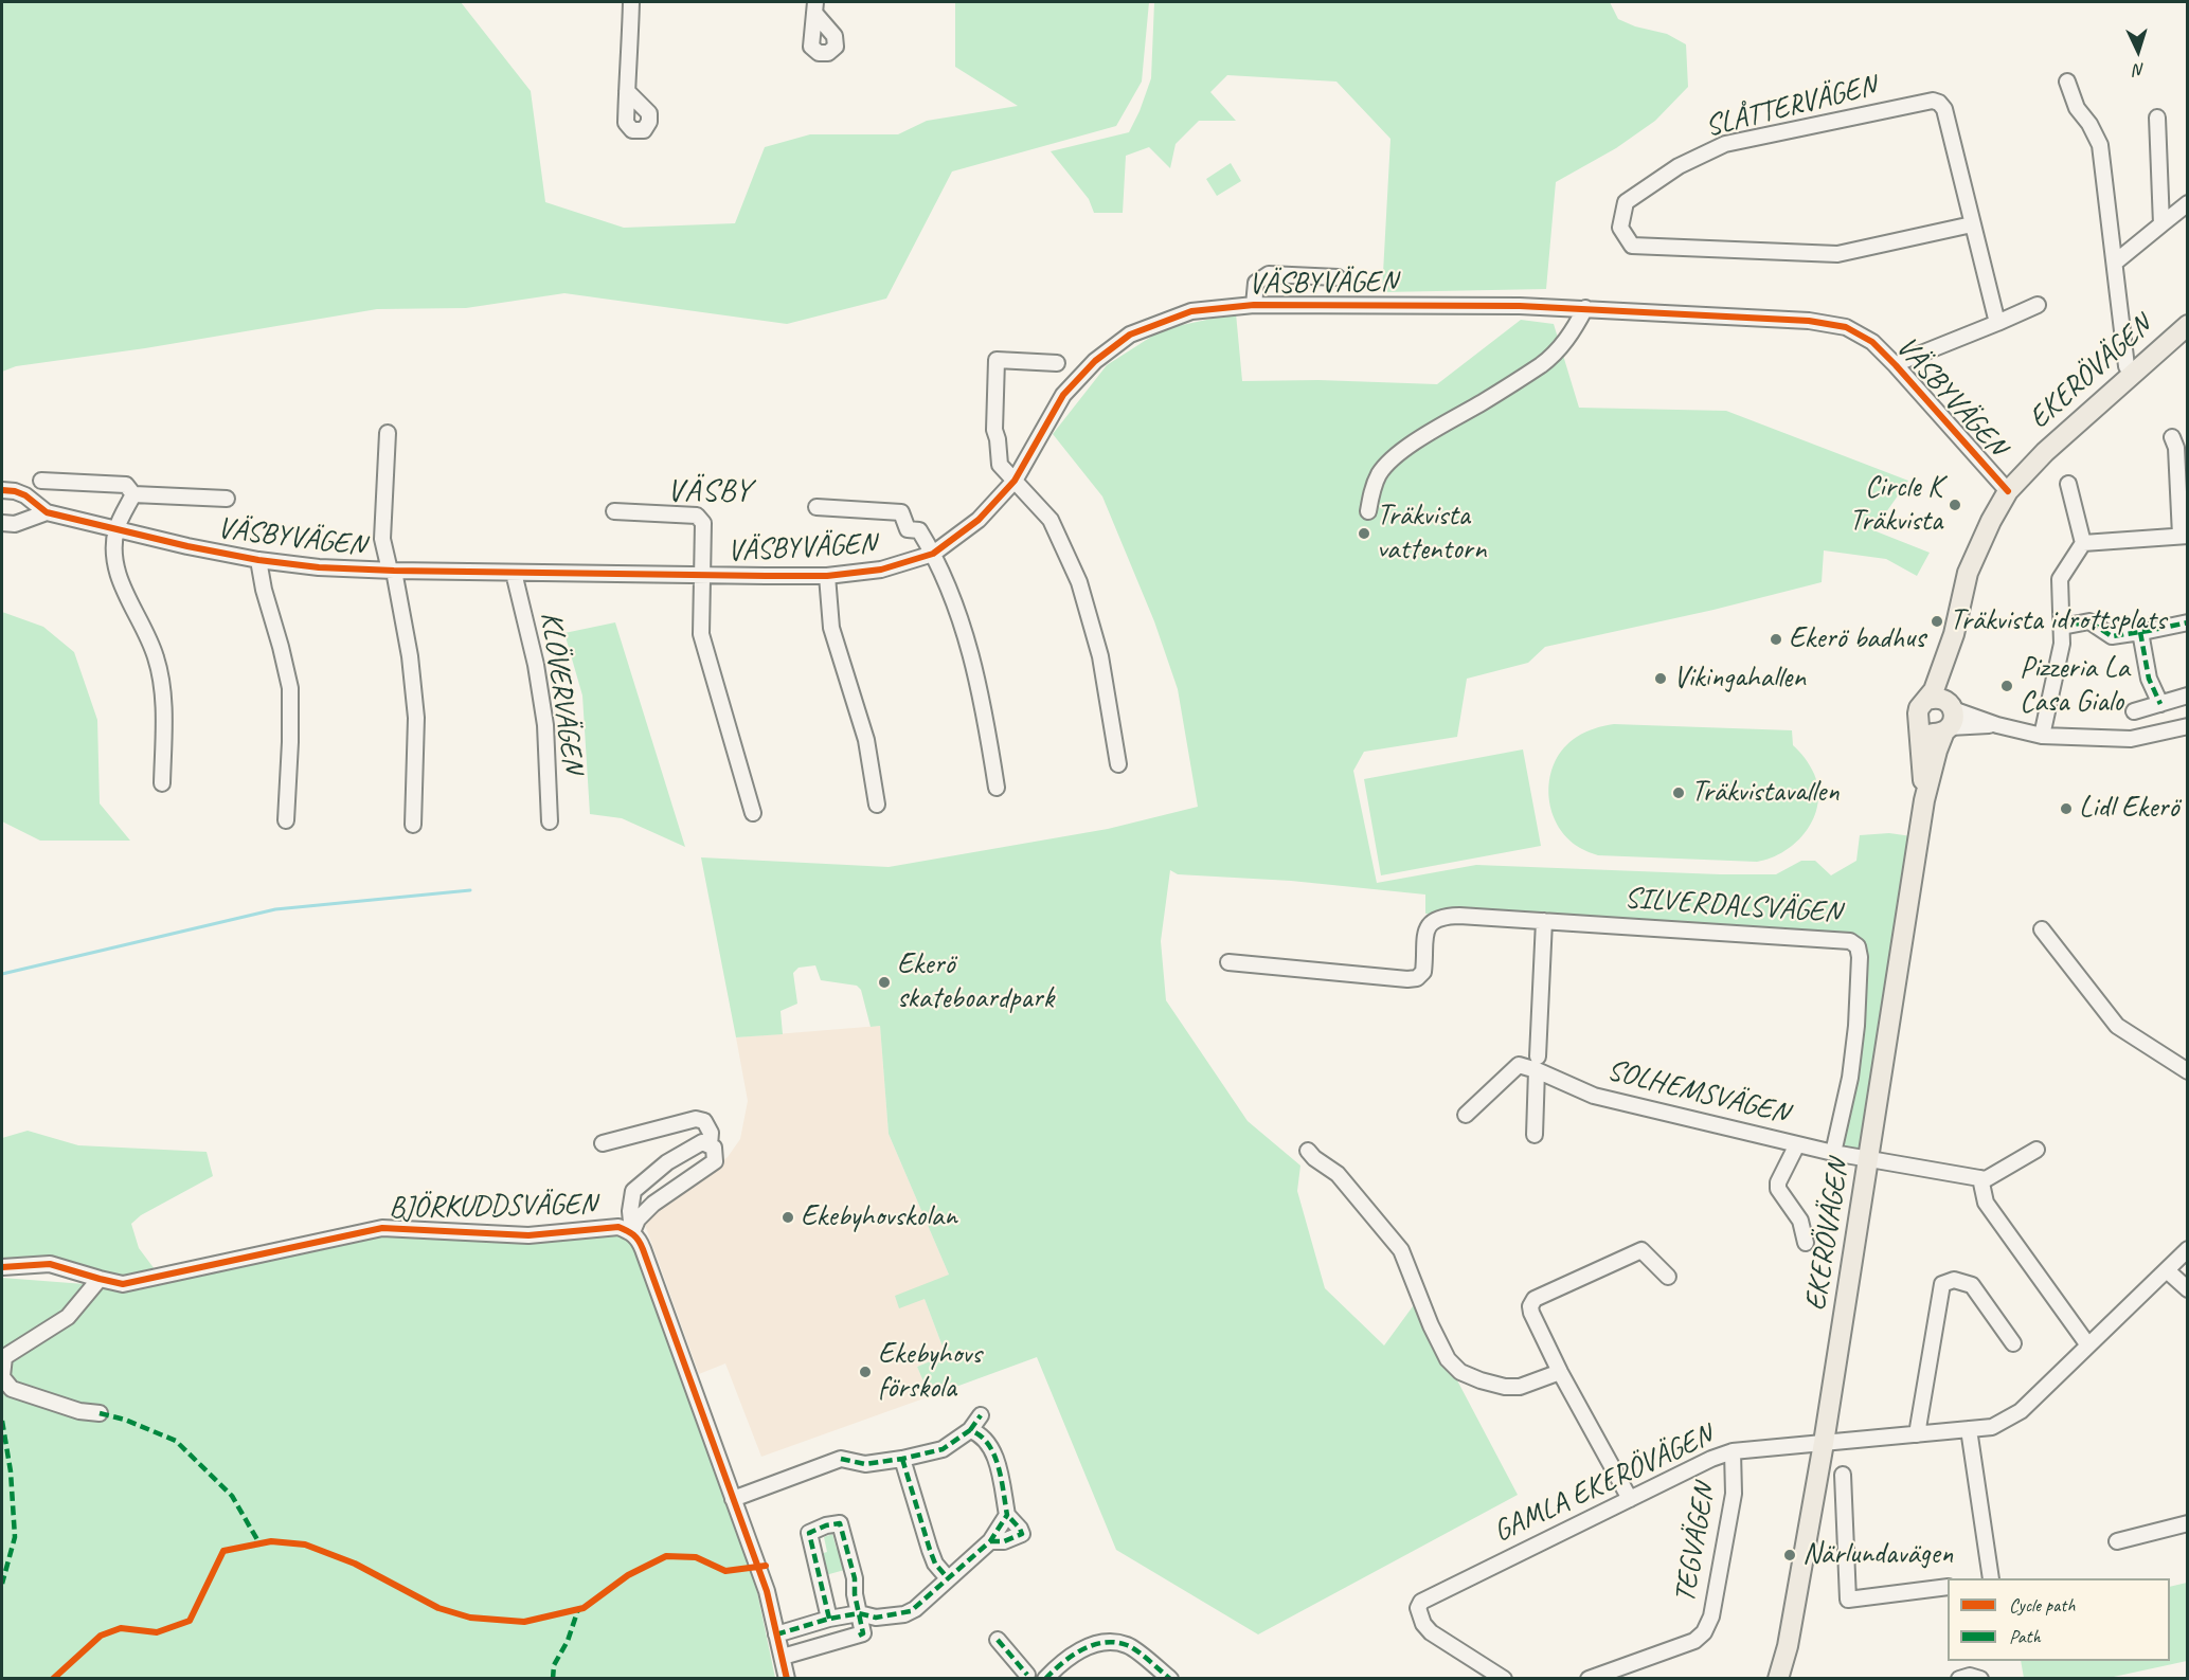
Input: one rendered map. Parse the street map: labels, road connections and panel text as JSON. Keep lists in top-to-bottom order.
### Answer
{
  "streets": {
    "main road": ["EKERÖVÄGEN"],
    "street": [
      "SLÅTTERVÄGEN",
      "VÄSBYVÄGEN",
      "KLÖVERVÄGEN",
      "SILVERDALSVÄGEN",
      "SOLHEMSVÄGEN",
      "BJÖRKUDDSVÄGEN",
      "GAMLA EKERÖVÄGEN",
      "TEGVÄGEN"
    ]
  },
  "crossings": [
    ["VÄSBYVÄGEN", "EKERÖVÄGEN"],
    ["VÄSBYVÄGEN", "KLÖVERVÄGEN"],
    ["EKERÖVÄGEN", "SOLHEMSVÄGEN"],
    ["EKERÖVÄGEN", "GAMLA EKERÖVÄGEN"],
    ["SILVERDALSVÄGEN", "SOLHEMSVÄGEN"],
    ["GAMLA EKERÖVÄGEN", "TEGVÄGEN"]
  ],
  "districts": ["VÄSBY"],
  "places": [
    "Circle K Träkvista",
    "Träkvista vattentorn",
    "Träkvista idrottsplats",
    "Ekerö badhus",
    "Vikingahallen",
    "Pizzeria La Casa Gialo",
    "Träkvistavallen",
    "Lidl Ekerö",
    "Ekerö skateboardpark",
    "Ekebyhovskolan",
    "Ekebyhovs förskola",
    "Närlundavägen"
  ],
  "legend": ["Cycle path", "Path"],
  "north": "bottom"
}
